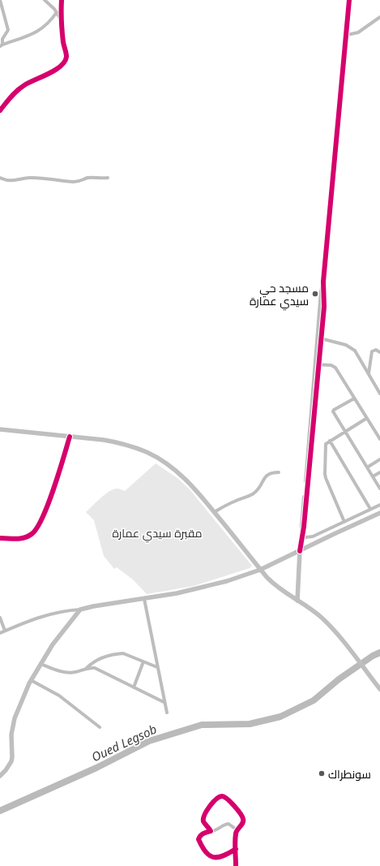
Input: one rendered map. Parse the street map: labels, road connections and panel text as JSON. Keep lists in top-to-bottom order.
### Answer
{
  "water": ["Oued Legsob"],
  "parks": ["مقبرة سيدي عمارة"],
  "places": ["مسجد حي سيدي عمارة", "سونطراك"]
}
